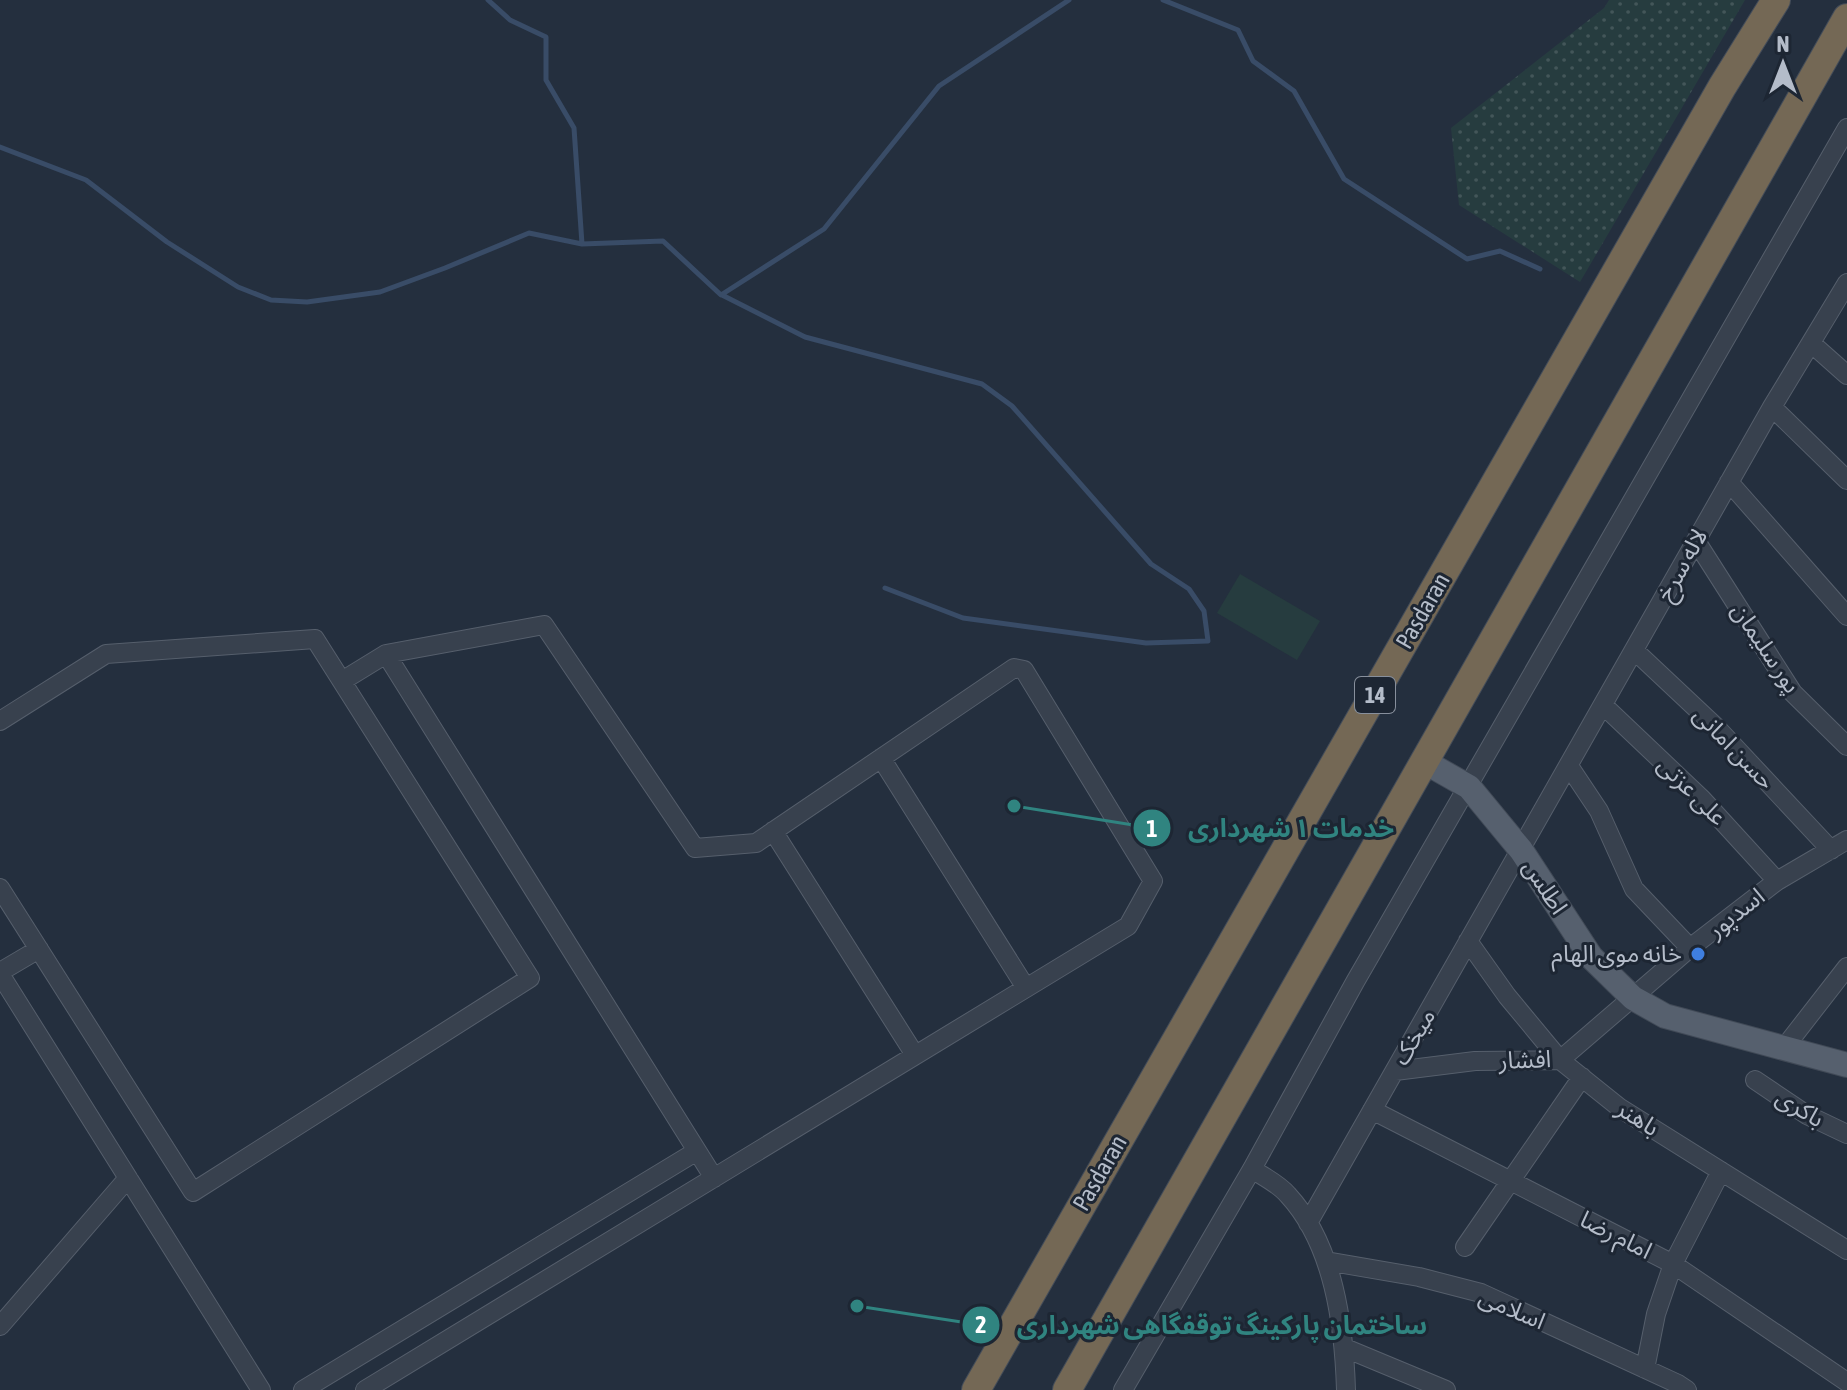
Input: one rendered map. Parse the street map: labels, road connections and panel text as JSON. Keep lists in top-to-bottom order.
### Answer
{
  "streets": {
    "highway": ["Pasdaran", "14"],
    "main road": ["اطلس"],
    "street": [
      "لاله سرخ",
      "پور سلیمان",
      "حسن امانی",
      "علی عزتی",
      "اسدپور",
      "میخک",
      "افشار",
      "باکری",
      "باهنر",
      "امام رضا",
      "اسلامی"
    ]
  },
  "crossings": [
    ["لاله سرخ", "پور سلیمان"],
    ["لاله سرخ", "حسن امانی"],
    ["لاله سرخ", "علی عزتی"],
    ["لاله سرخ", "اطلس"],
    ["لاله سرخ", "میخک"],
    ["حسن امانی", "اسدپور"],
    ["علی عزتی", "اسدپور"],
    ["اطلس", "اسدپور"],
    ["اطلس", "میخک"],
    ["اطلس", "افشار"],
    ["اسدپور", "افشار"],
    ["میخک", "افشار"],
    ["میخک", "باهنر"],
    ["میخک", "امام رضا"],
    ["افشار", "باهنر"]
  ],
  "places": ["خدمات ۱ شهرداری", "خانه موی الهام", "ساختمان پارکینگ توقفگاهی شهرداری"],
  "north": "top"
}
